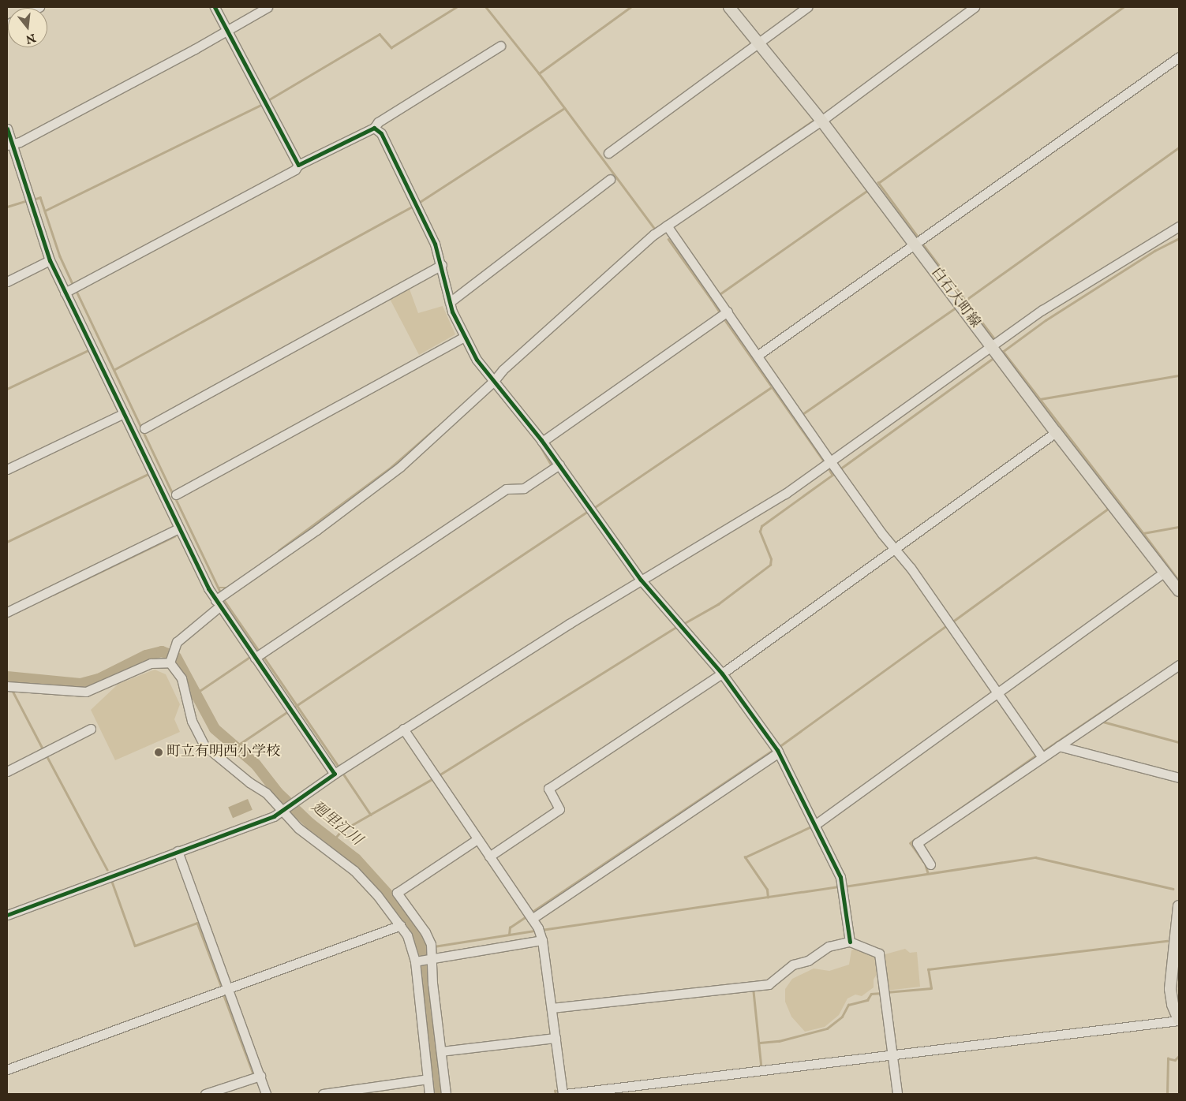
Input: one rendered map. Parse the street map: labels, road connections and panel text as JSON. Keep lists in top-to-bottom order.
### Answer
{
  "streets": {
    "main road": ["白石大町線"]
  },
  "water": ["廻里江川"],
  "places": ["町立有明西小学校"],
  "north": "bottom"
}
